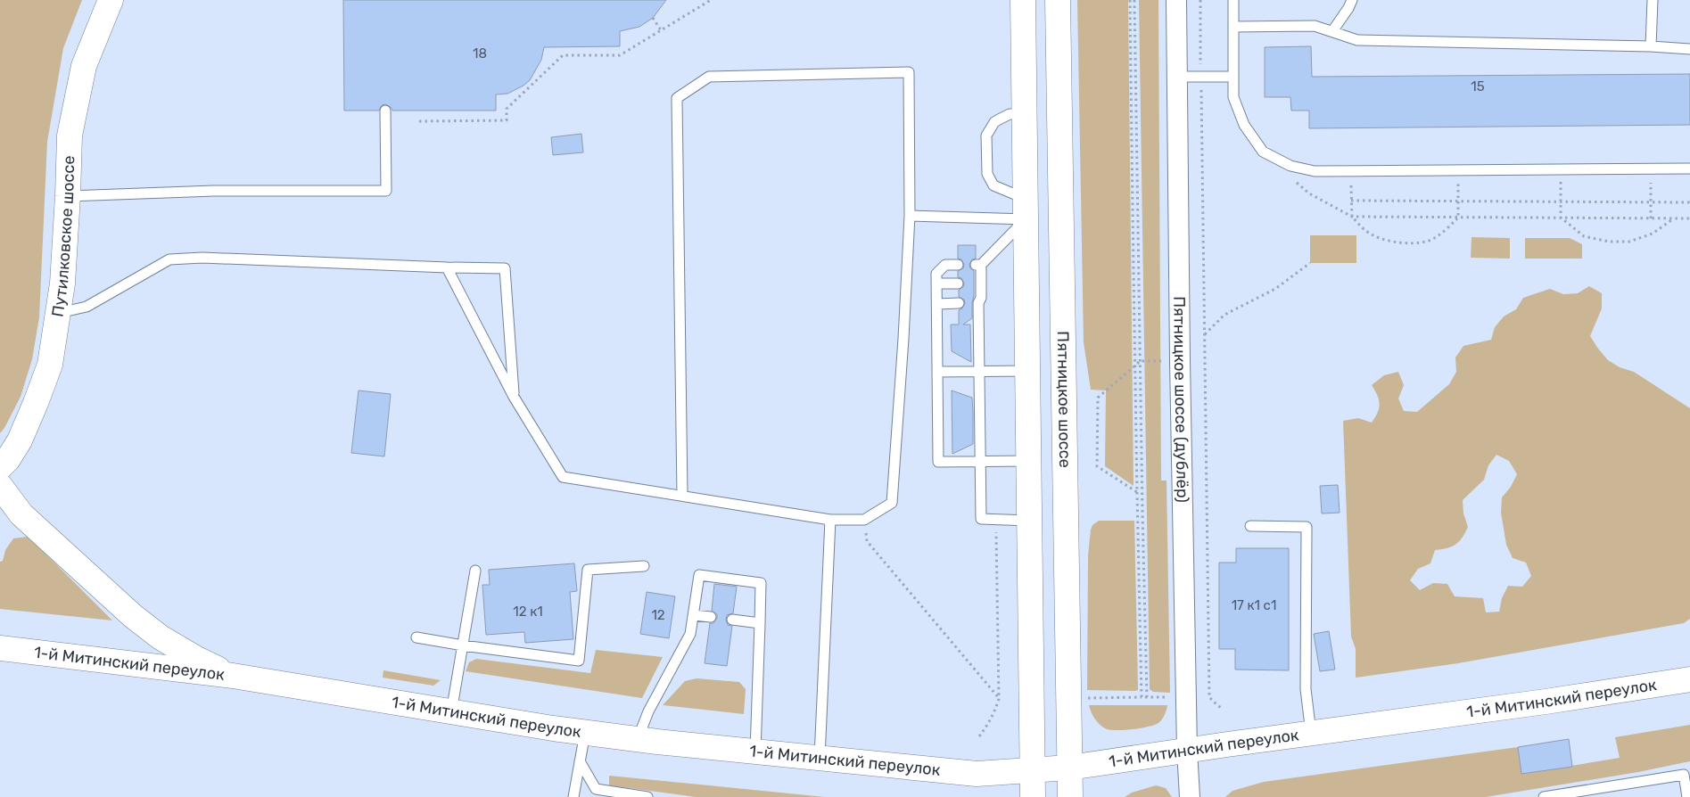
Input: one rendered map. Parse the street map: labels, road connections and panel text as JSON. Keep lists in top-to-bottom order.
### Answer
{
  "streets": {
    "main road": ["Путилковское шоссе", "Пятницкое шоссе", "1-й Митинский переулок"],
    "street": ["Пятницкое шоссе (дублёр)"]
  },
  "crossings": [
    ["Пятницкое шоссе", "1-й Митинский переулок"],
    ["Пятницкое шоссе (дублёр)", "1-й Митинский переулок"]
  ],
  "house_numbers": [
    "18",
    "15",
    "17 к1 с1",
    "12 к1",
    "12"
  ]
}
